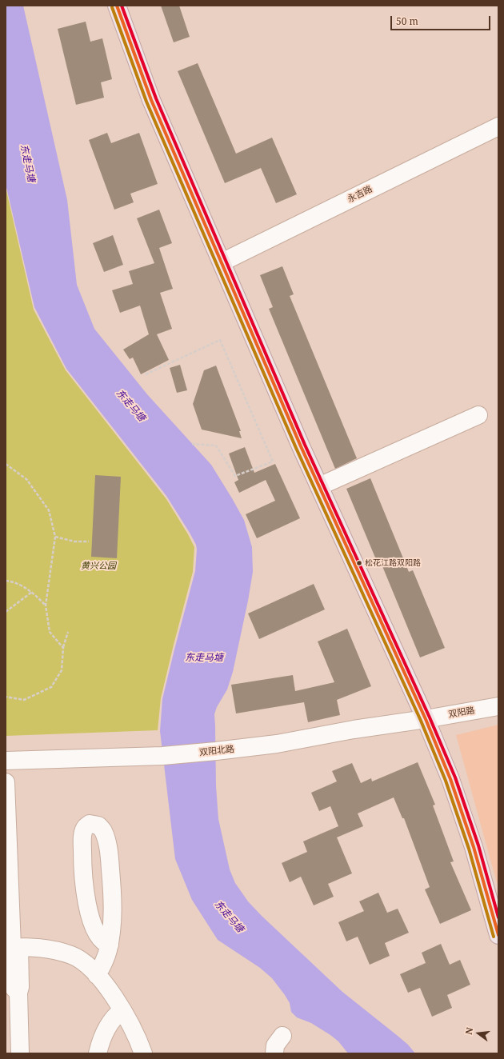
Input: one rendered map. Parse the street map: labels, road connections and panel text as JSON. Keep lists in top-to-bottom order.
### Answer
{
  "streets": {
    "street": ["永吉路", "双阳路", "双阳北路"]
  },
  "crossings": [
    ["双阳路", "双阳北路"]
  ],
  "water": ["东走马塘"],
  "parks": ["黄兴公园"],
  "places": ["松花江路双阳路"],
  "scale_bar": "50 m",
  "north": "left"
}
